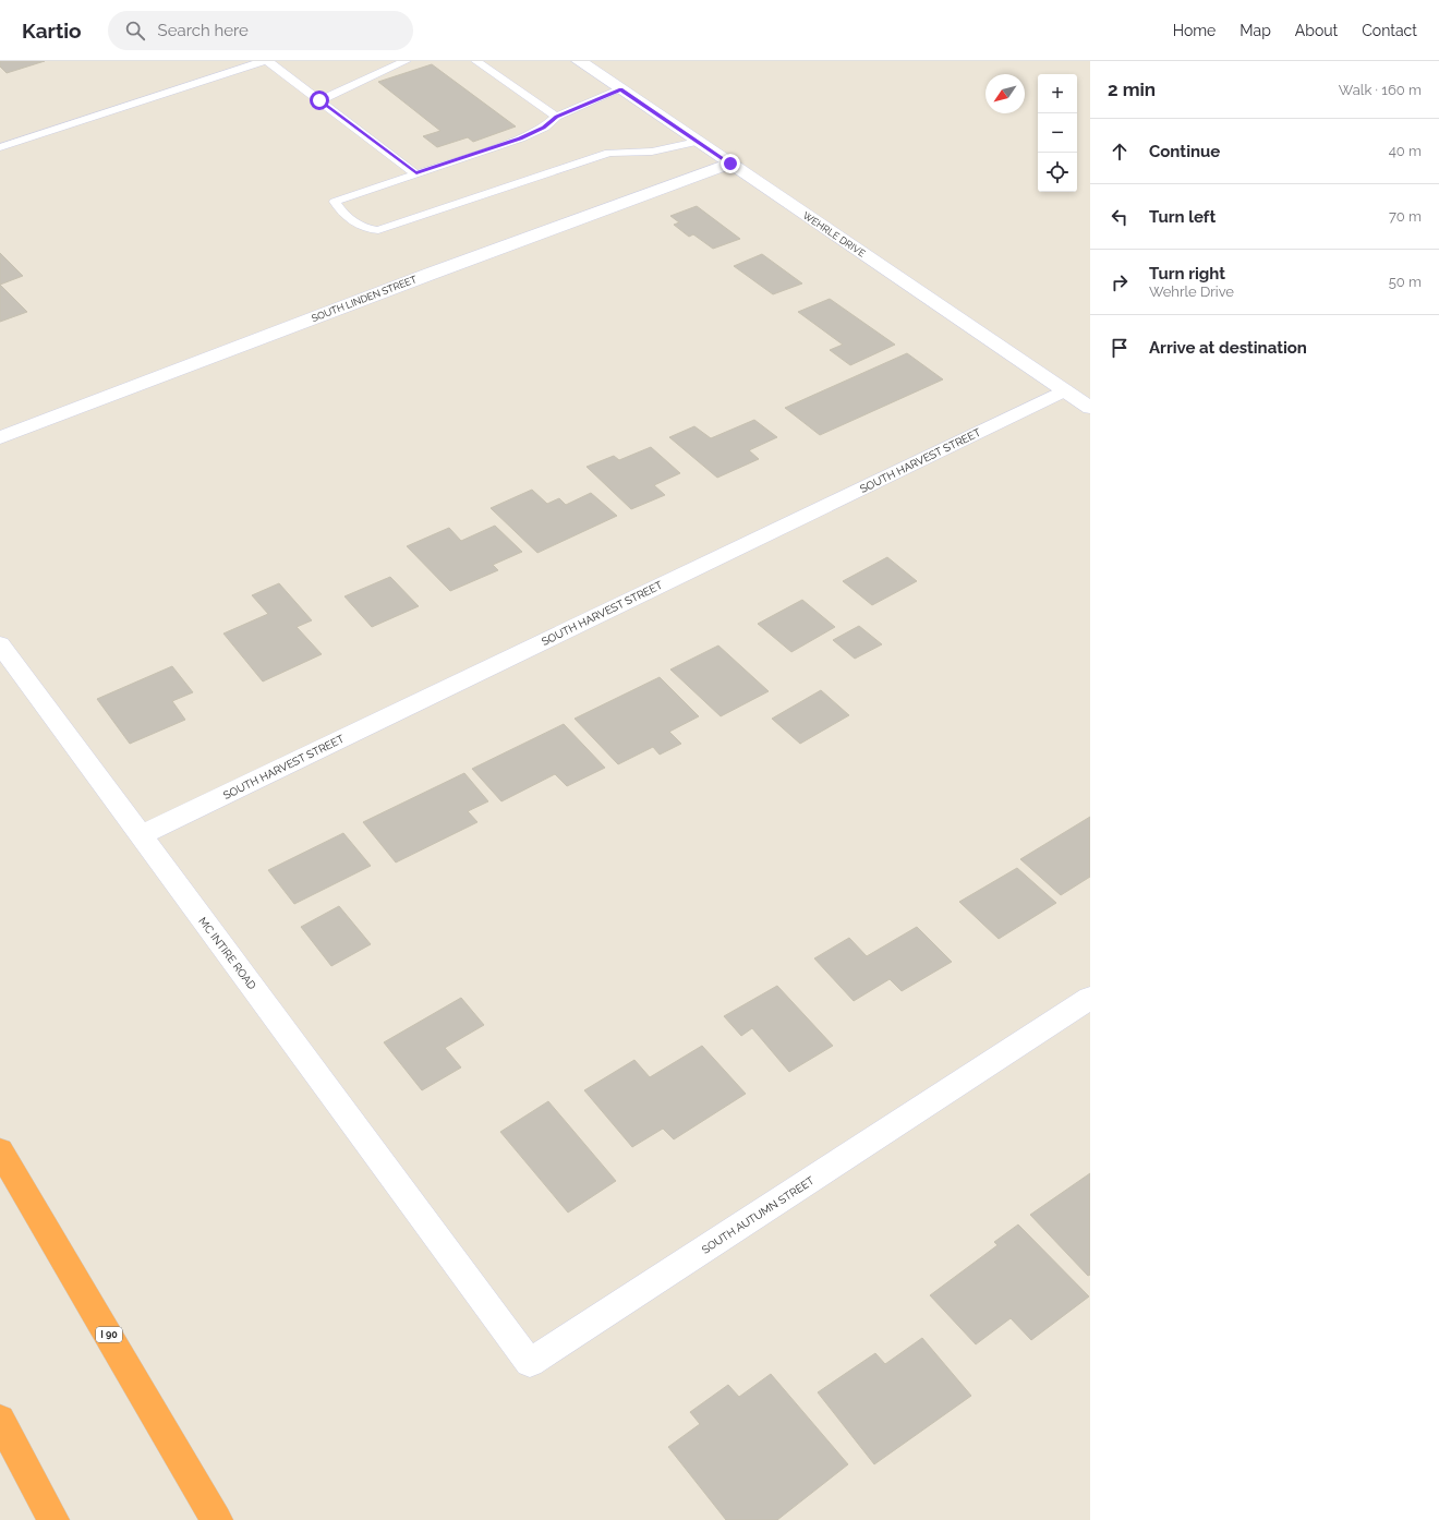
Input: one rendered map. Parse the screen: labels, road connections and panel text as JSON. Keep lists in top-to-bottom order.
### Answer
{
  "streets": {
    "highway": ["I 90"],
    "street": [
      "WEHRLE DRIVE",
      "SOUTH LINDEN STREET",
      "SOUTH HARVEST STREET",
      "MC INTIRE ROAD",
      "SOUTH AUTUMN STREET"
    ]
  },
  "crossings": [
    ["WEHRLE DRIVE", "SOUTH LINDEN STREET"],
    ["WEHRLE DRIVE", "SOUTH HARVEST STREET"],
    ["SOUTH HARVEST STREET", "MC INTIRE ROAD"],
    ["MC INTIRE ROAD", "SOUTH AUTUMN STREET"]
  ],
  "north": "bottom left",
  "page": {
    "header": "Kartio",
    "search": "Search here",
    "nav": [
      "Home",
      "Map",
      "About",
      "Contact"
    ],
    "heading": ["2 min", "Walk · 160 m"],
    "map_buttons": ["+", "−"],
    "list": [
      ["Continue", "40 m"],
      ["Turn left", "70 m"],
      ["Turn right", "Wehrle Drive", "50 m"],
      "Arrive at destination"
    ]
  }
}
